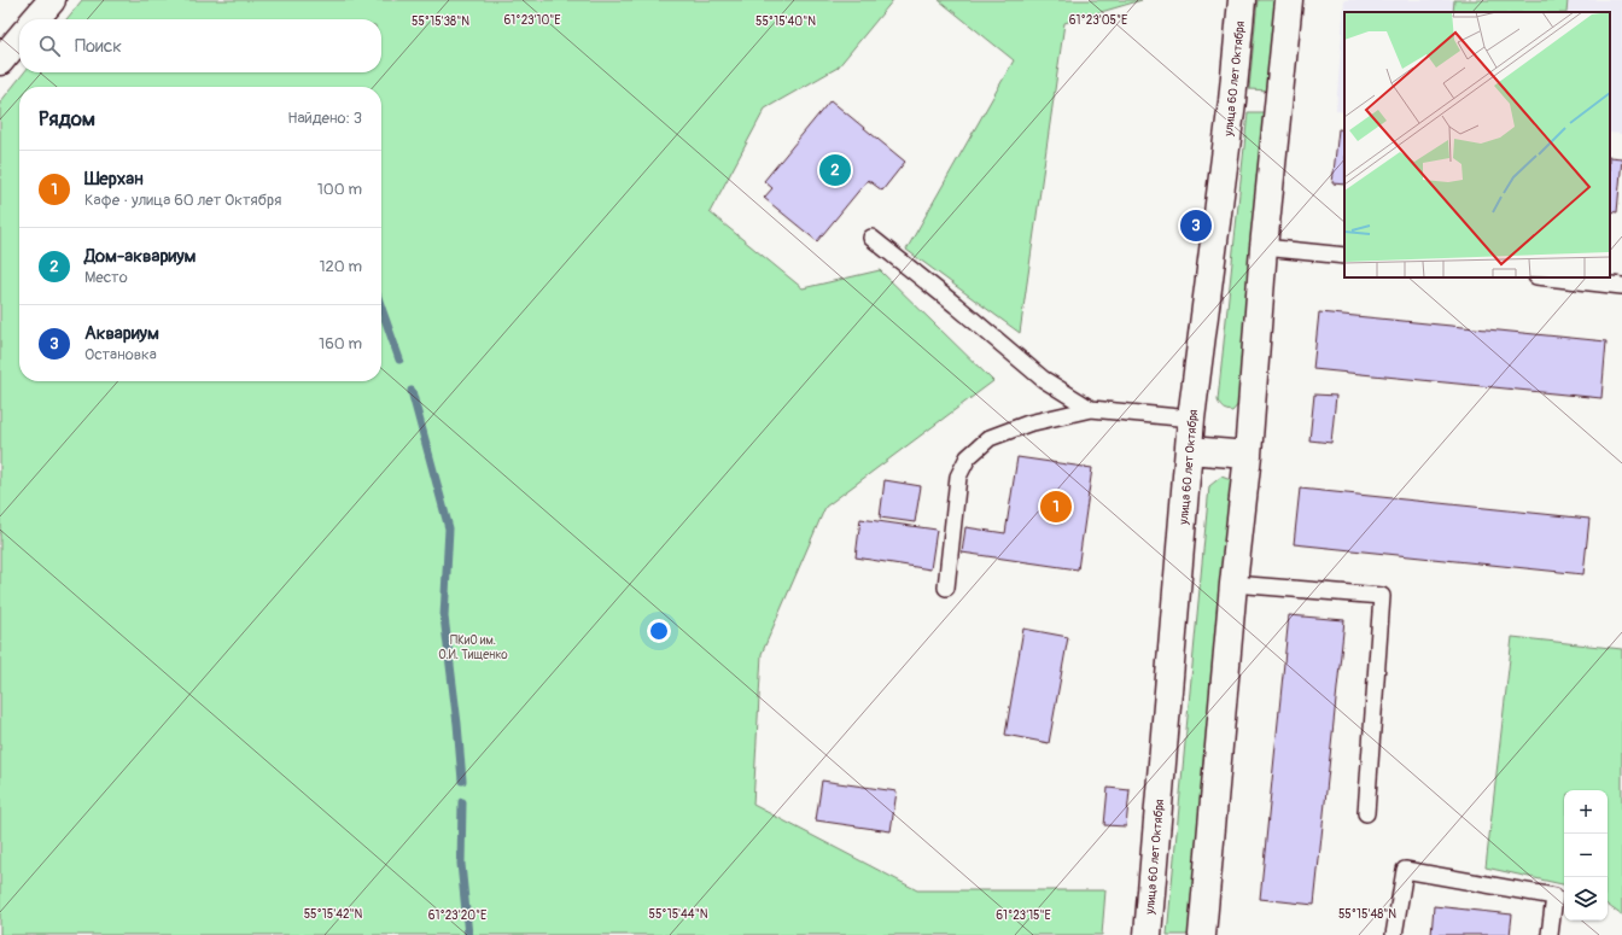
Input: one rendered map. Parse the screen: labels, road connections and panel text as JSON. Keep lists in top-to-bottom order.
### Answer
{
  "streets": {
    "main road": ["улица 60 лет Октября"]
  },
  "parks": ["ПКиО им. О.И. Тищенко"],
  "page": {
    "search": "Поиск",
    "heading": ["Рядом", "Найдено: 3"],
    "list": [
      {
        "mark": "1",
        "name": "Шерхан",
        "note": "Кафе · улица 60 лет Октября",
        "value": "100 m"
      },
      {
        "mark": "2",
        "name": "Дом-аквариум",
        "note": "Место",
        "value": "120 m"
      },
      {
        "mark": "3",
        "name": "Аквариум",
        "note": "Остановка",
        "value": "160 m"
      }
    ],
    "pins": ["2", "3", "1"],
    "map_buttons": ["+", "−"]
  },
  "coordinates": [
    "61°23'10\"E",
    "61°23'05\"E",
    "55°15'38\"N",
    "55°15'40\"N",
    "55°15'42\"N",
    "55°15'44\"N",
    "55°15'48\"N",
    "61°23'20\"E",
    "61°23'15\"E"
  ]
}
